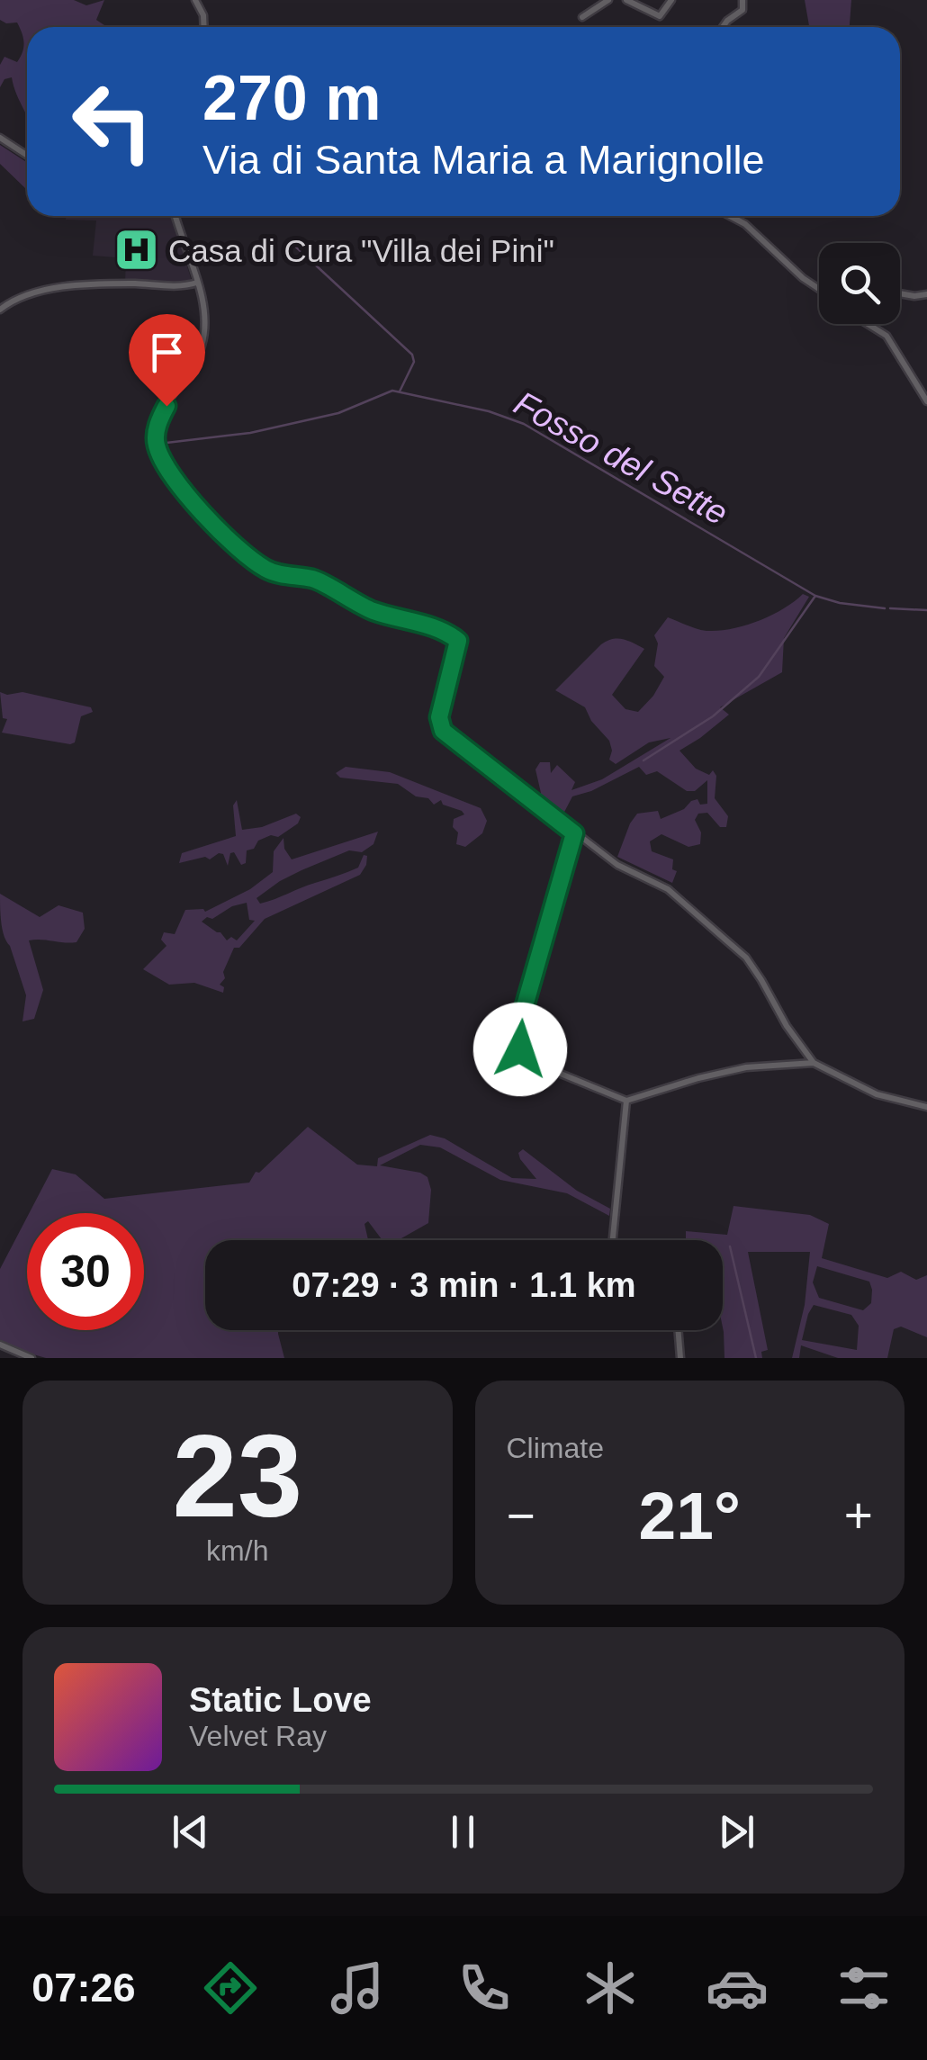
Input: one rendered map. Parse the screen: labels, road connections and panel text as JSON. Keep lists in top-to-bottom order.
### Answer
{
  "water": ["Fosso del Sette"],
  "places": {
    "hospital": ["Casa di Cura \"Villa dei Pini\""]
  },
  "page": {
    "turn": ["270 m", "Via di Santa Maria a Marignolle"],
    "limit": "30",
    "trip": "07:29 · 3 min · 1.1 km",
    "tile": [
      ["23", "km/h"],
      "Climate"
    ],
    "heat": ["−", "21°", "+"],
    "song": ["Static Love", "Velvet Ray"],
    "tabs": "07:26"
  }
}
